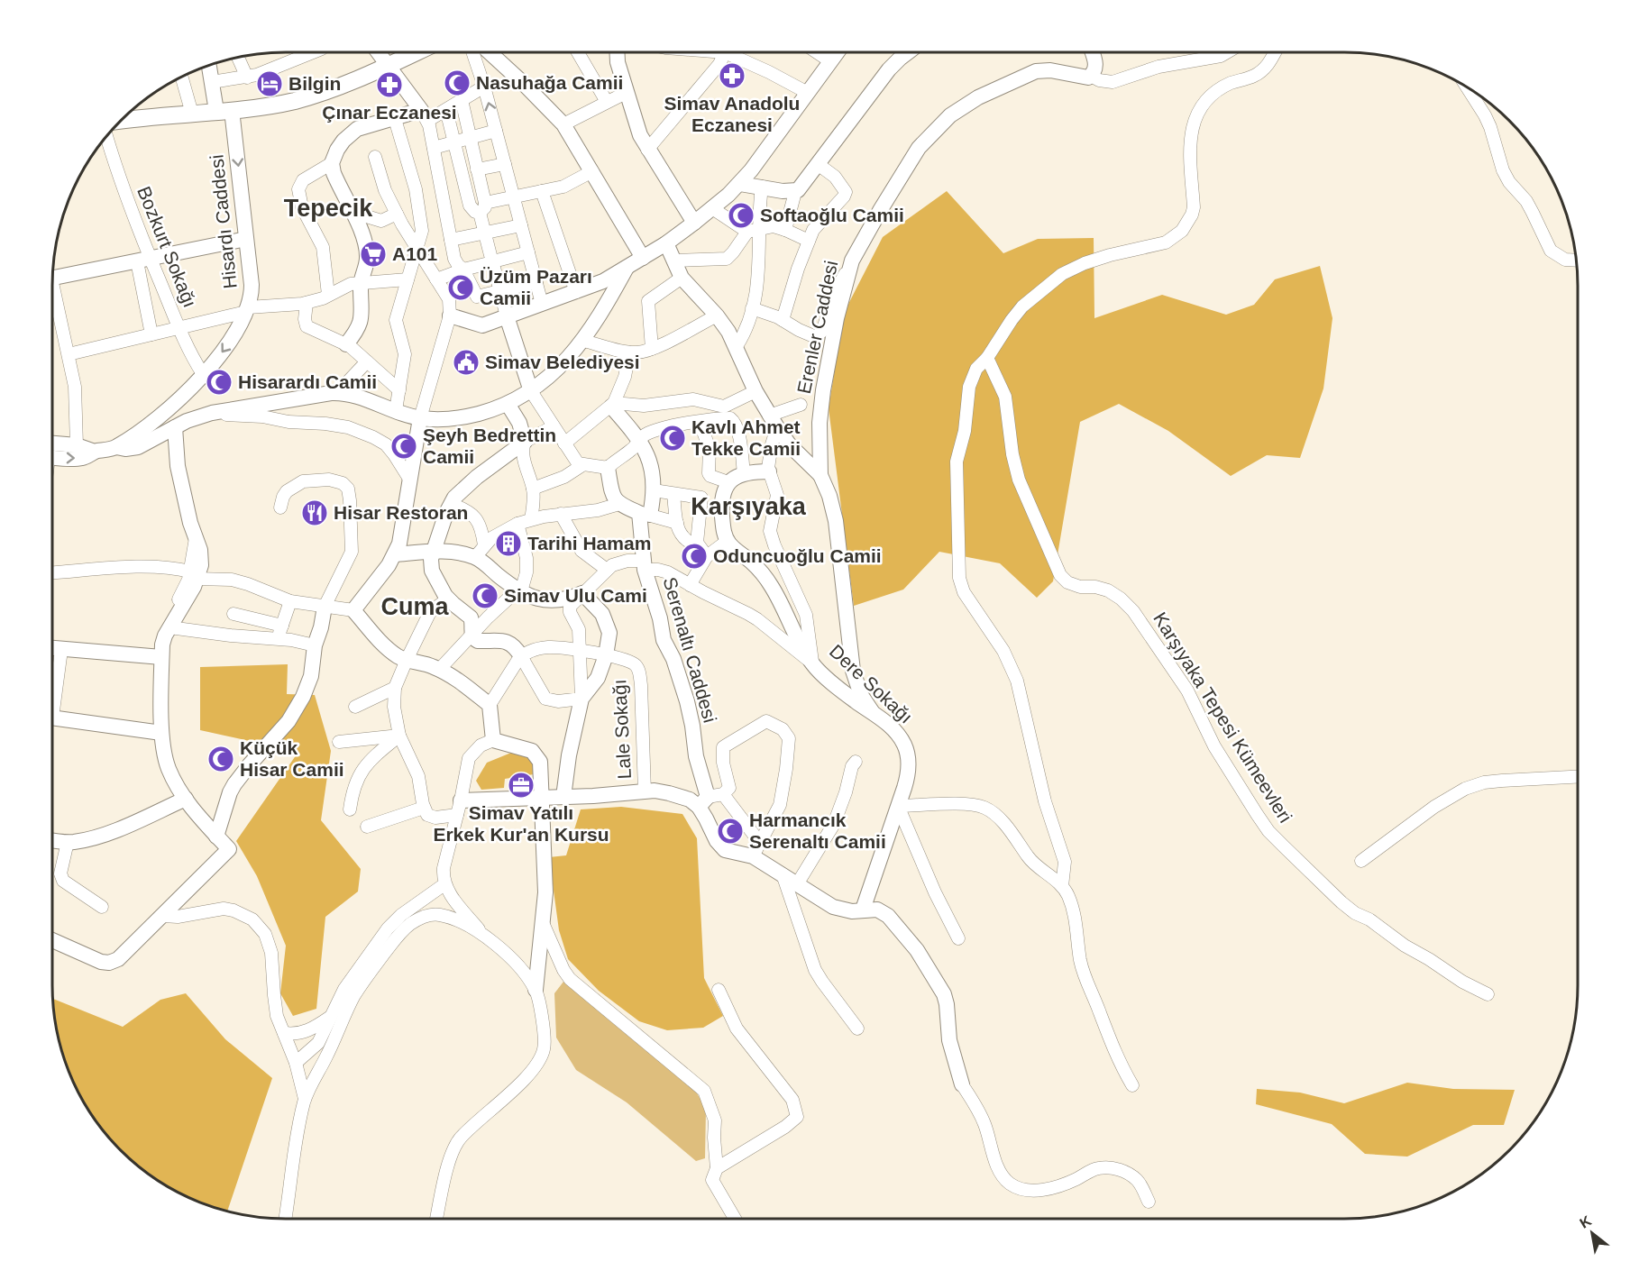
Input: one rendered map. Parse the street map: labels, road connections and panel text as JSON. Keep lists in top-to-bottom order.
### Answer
{
  "streets": {
    "street": [
      "Hisardı Caddesi",
      "Bozkurt Sokağı",
      "Erenler Caddesi",
      "Serenaltı Caddesi",
      "Dere Sokağı",
      "Karşıyaka Tepesi Kümeevleri",
      "Lale Sokağı"
    ]
  },
  "crossings": [
    ["Hisardı Caddesi", "Bozkurt Sokağı"],
    ["Serenaltı Caddesi", "Dere Sokağı"]
  ],
  "districts": ["Tepecik", "Karşıyaka", "Cuma"],
  "places": {
    "pharmacy": ["Simav Anadolu Eczanesi", "Çınar Eczanesi"],
    "mosque": [
      "Nasuhağa Camii",
      "Softaoğlu Camii",
      "Üzüm Pazarı Camii",
      "Hisarardı Camii",
      "Kavlı Ahmet Tekke Camii",
      "Şeyh Bedrettin Camii",
      "Oduncuoğlu Camii",
      "Simav Ulu Cami",
      "Küçük Hisar Camii",
      "Harmancık Serenaltı Camii"
    ],
    "hotel": ["Bilgin"],
    "supermarket": ["A101"],
    "public building": ["Simav Belediyesi"],
    "restaurant": ["Hisar Restoran"],
    "building": ["Tarihi Hamam"],
    "office": ["Simav Yatılı Erkek Kur'an Kursu"]
  },
  "north": "top left"
}
